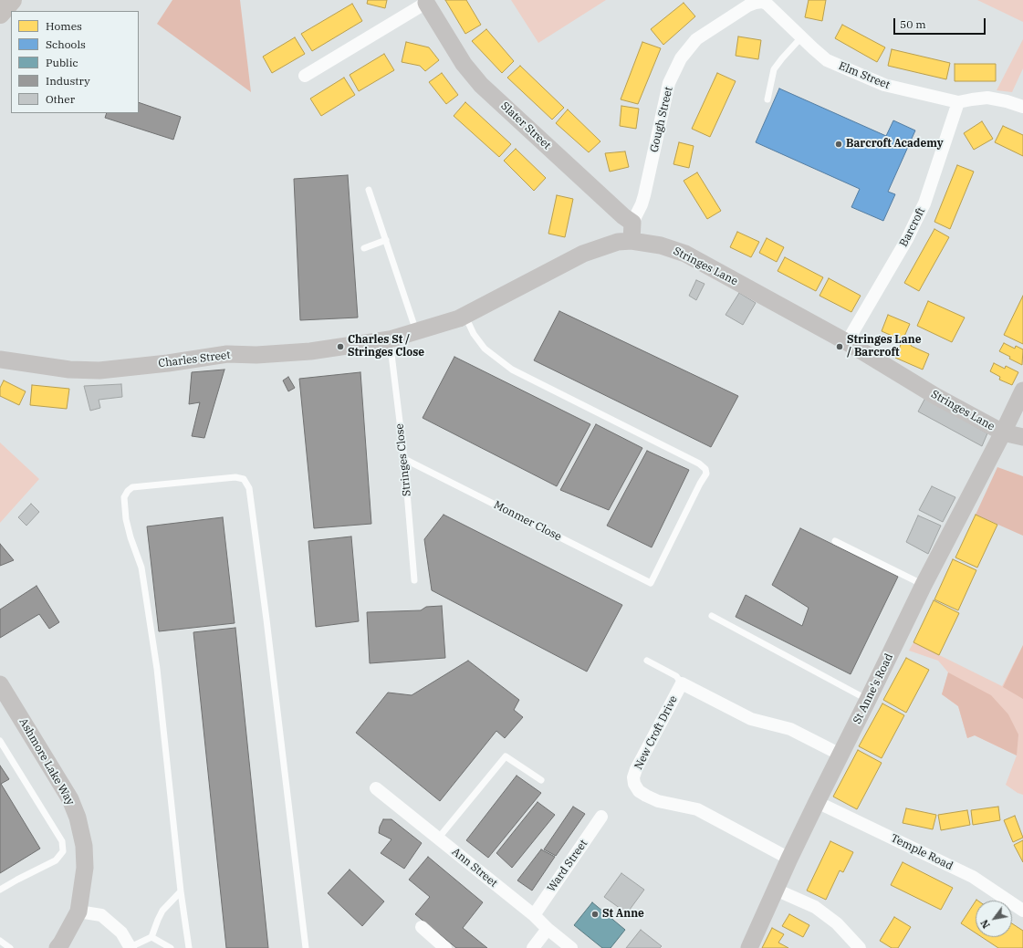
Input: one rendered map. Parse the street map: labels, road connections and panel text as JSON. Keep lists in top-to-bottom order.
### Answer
{
  "streets": {
    "street": [
      "Elm Street",
      "Gough Street",
      "Slater Street",
      "Barcroft",
      "Stringes Lane",
      "Charles Street",
      "St Anne's Road",
      "New Croft Drive",
      "Ashmore Lake Way",
      "Temple Road",
      "Ward Street",
      "Ann Street"
    ],
    "lane": ["Stringes Close", "Monmer Close"]
  },
  "crossings": [
    ["Elm Street", "Gough Street"],
    ["Elm Street", "Barcroft"],
    ["Gough Street", "Slater Street"],
    ["Barcroft", "Stringes Lane"],
    ["Stringes Lane", "Charles Street"],
    ["Stringes Lane", "Stringes Close"],
    ["Stringes Lane", "Monmer Close"],
    ["Stringes Lane", "St Anne's Road"],
    ["Charles Street", "Stringes Close"],
    ["Stringes Close", "Monmer Close"],
    ["St Anne's Road", "New Croft Drive"],
    ["St Anne's Road", "Temple Road"],
    ["Ward Street", "Ann Street"]
  ],
  "places": [
    "Barcroft Academy",
    "Charles St / Stringes Close",
    "Stringes Lane / Barcroft",
    "St Anne"
  ],
  "legend": [
    "Homes",
    "Schools",
    "Public",
    "Industry",
    "Other"
  ],
  "scale_bar": "50 m",
  "north": "bottom left"
}
